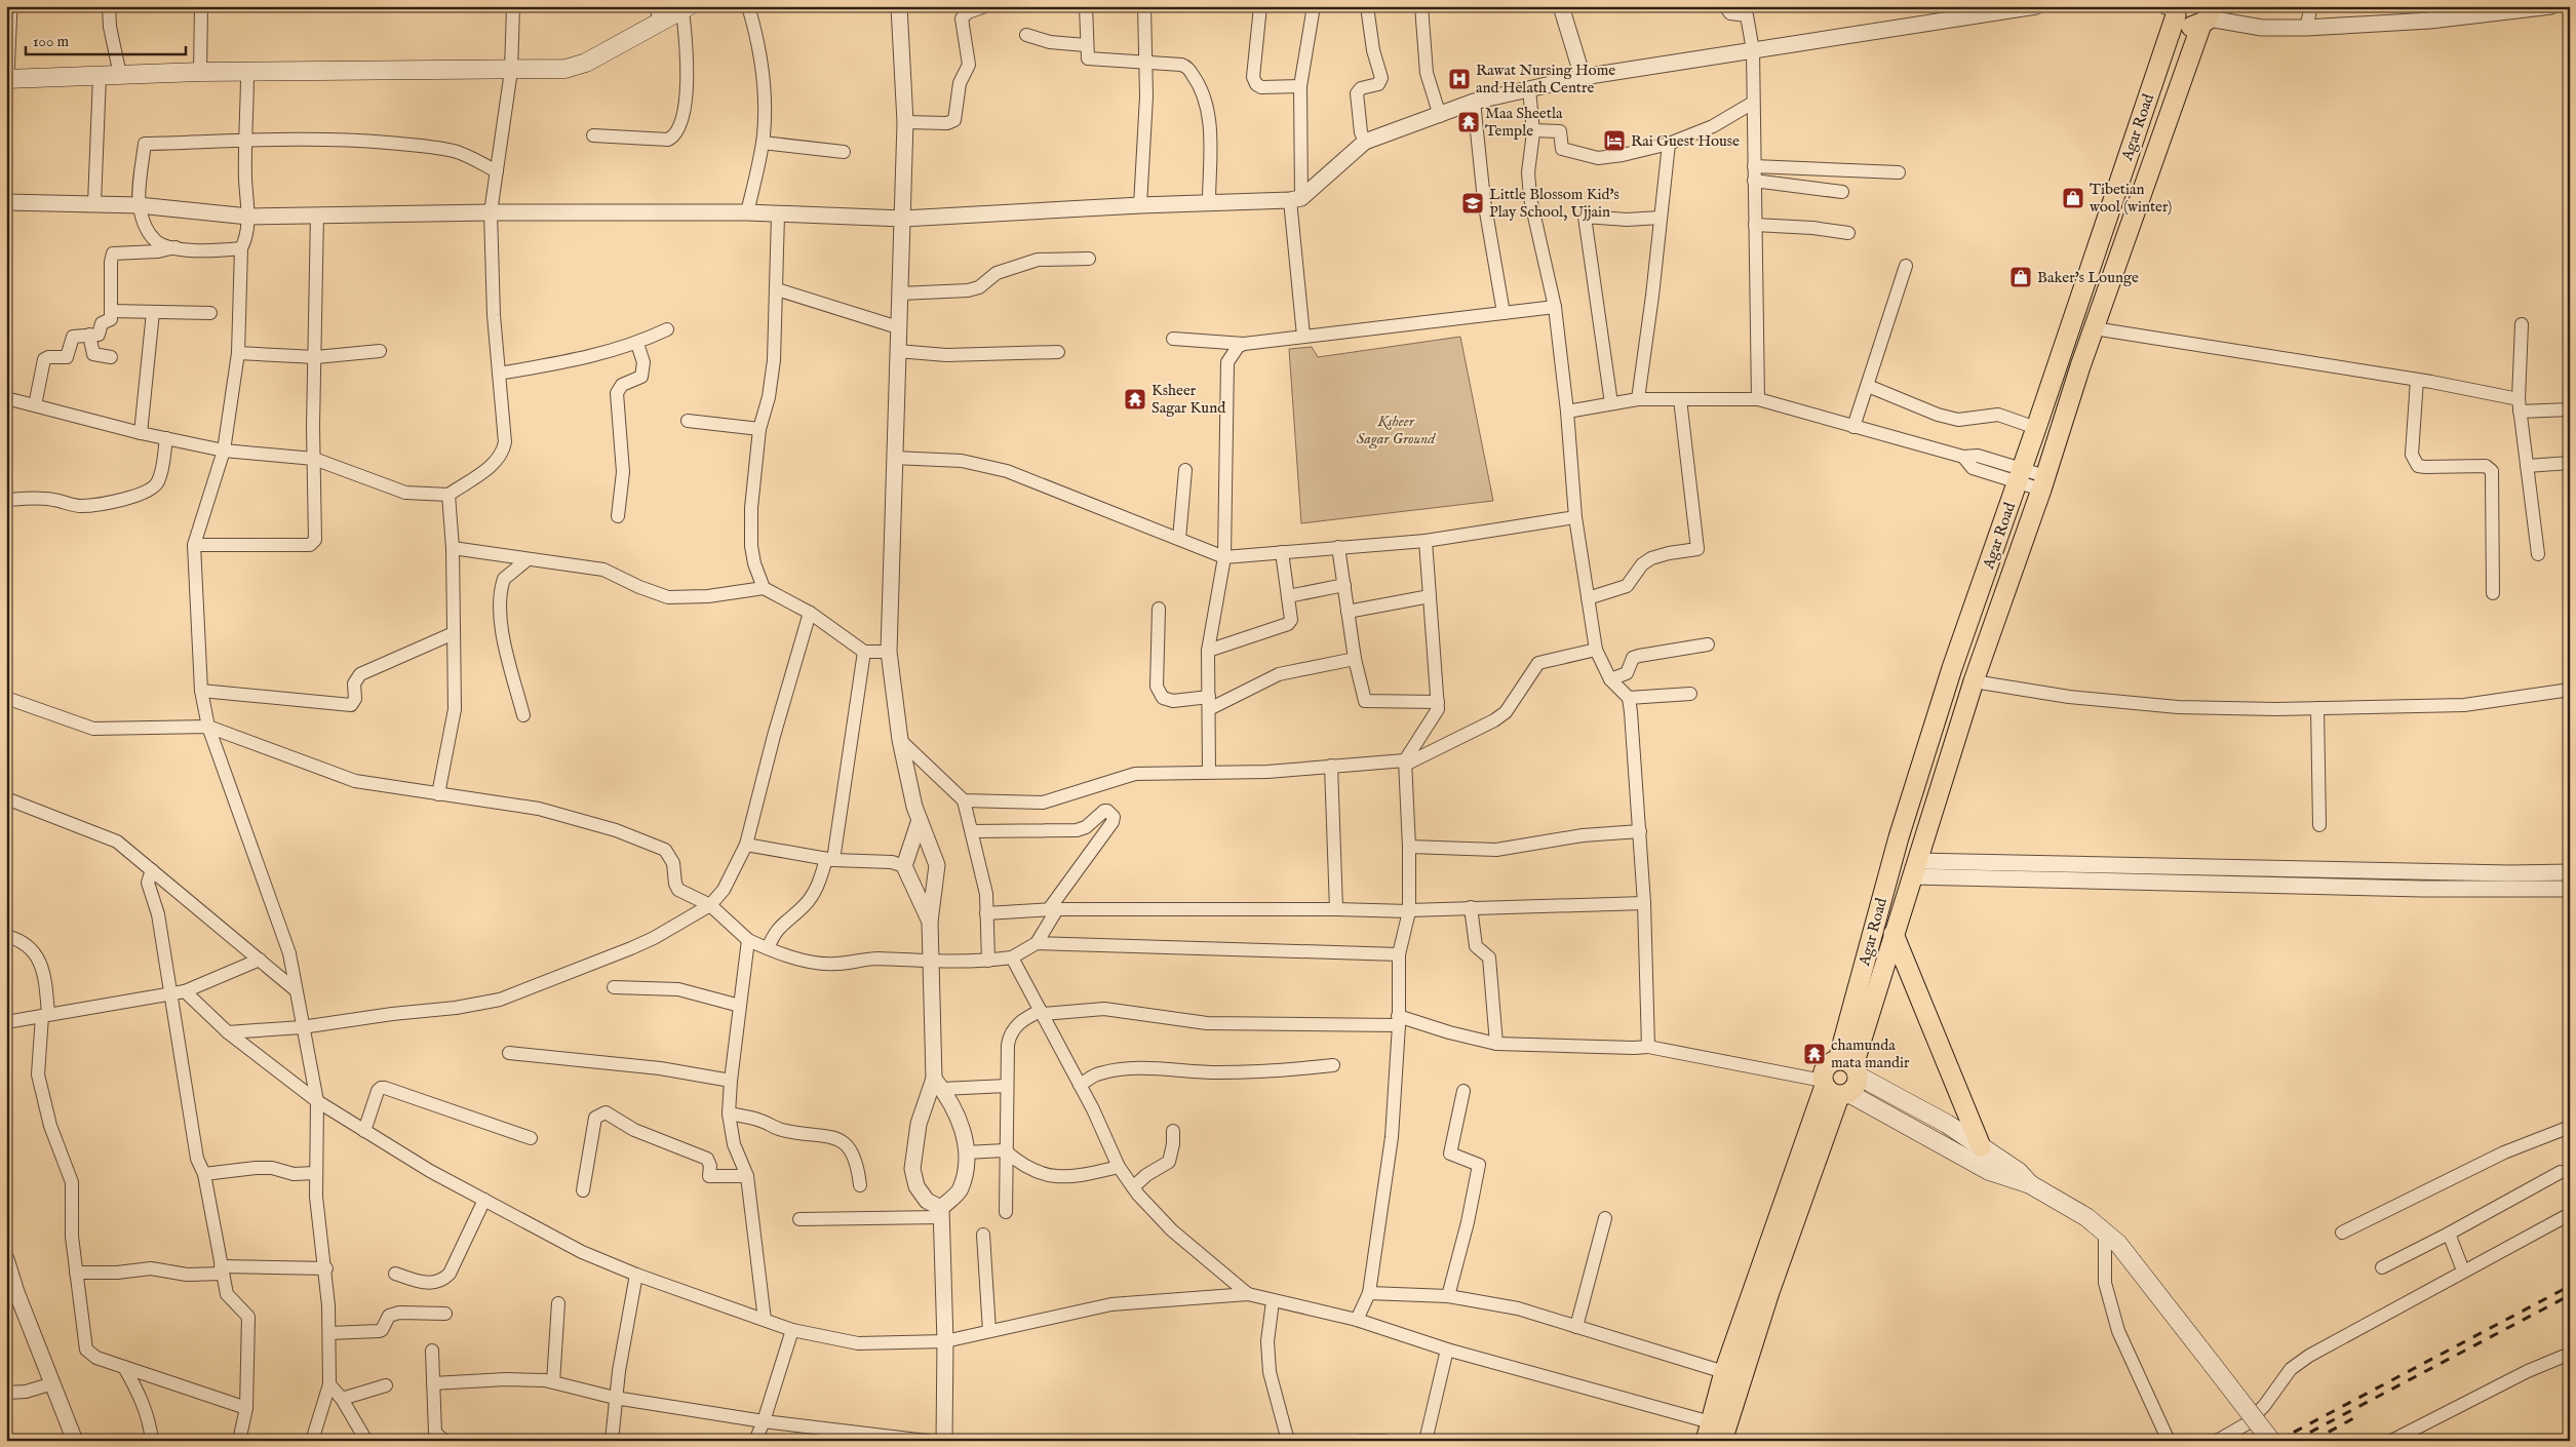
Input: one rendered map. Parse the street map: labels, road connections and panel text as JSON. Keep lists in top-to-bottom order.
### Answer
{
  "streets": {
    "main road": ["Agar Road"]
  },
  "parks": ["Ksheer Sagar Ground"],
  "places": {
    "hospital": ["Rawat Nursing Home and Helath Centre"],
    "temple": ["Maa Sheetla Temple", "Ksheer Sagar Kund", "chamunda mata mandir"],
    "hotel": ["Rai Guest House"],
    "shop": ["Tibetian wool (winter)", "Baker's Lounge"],
    "school or university": ["Little Blossom Kid's Play School, Ujjain"]
  },
  "scale_bar": "100 m"
}
